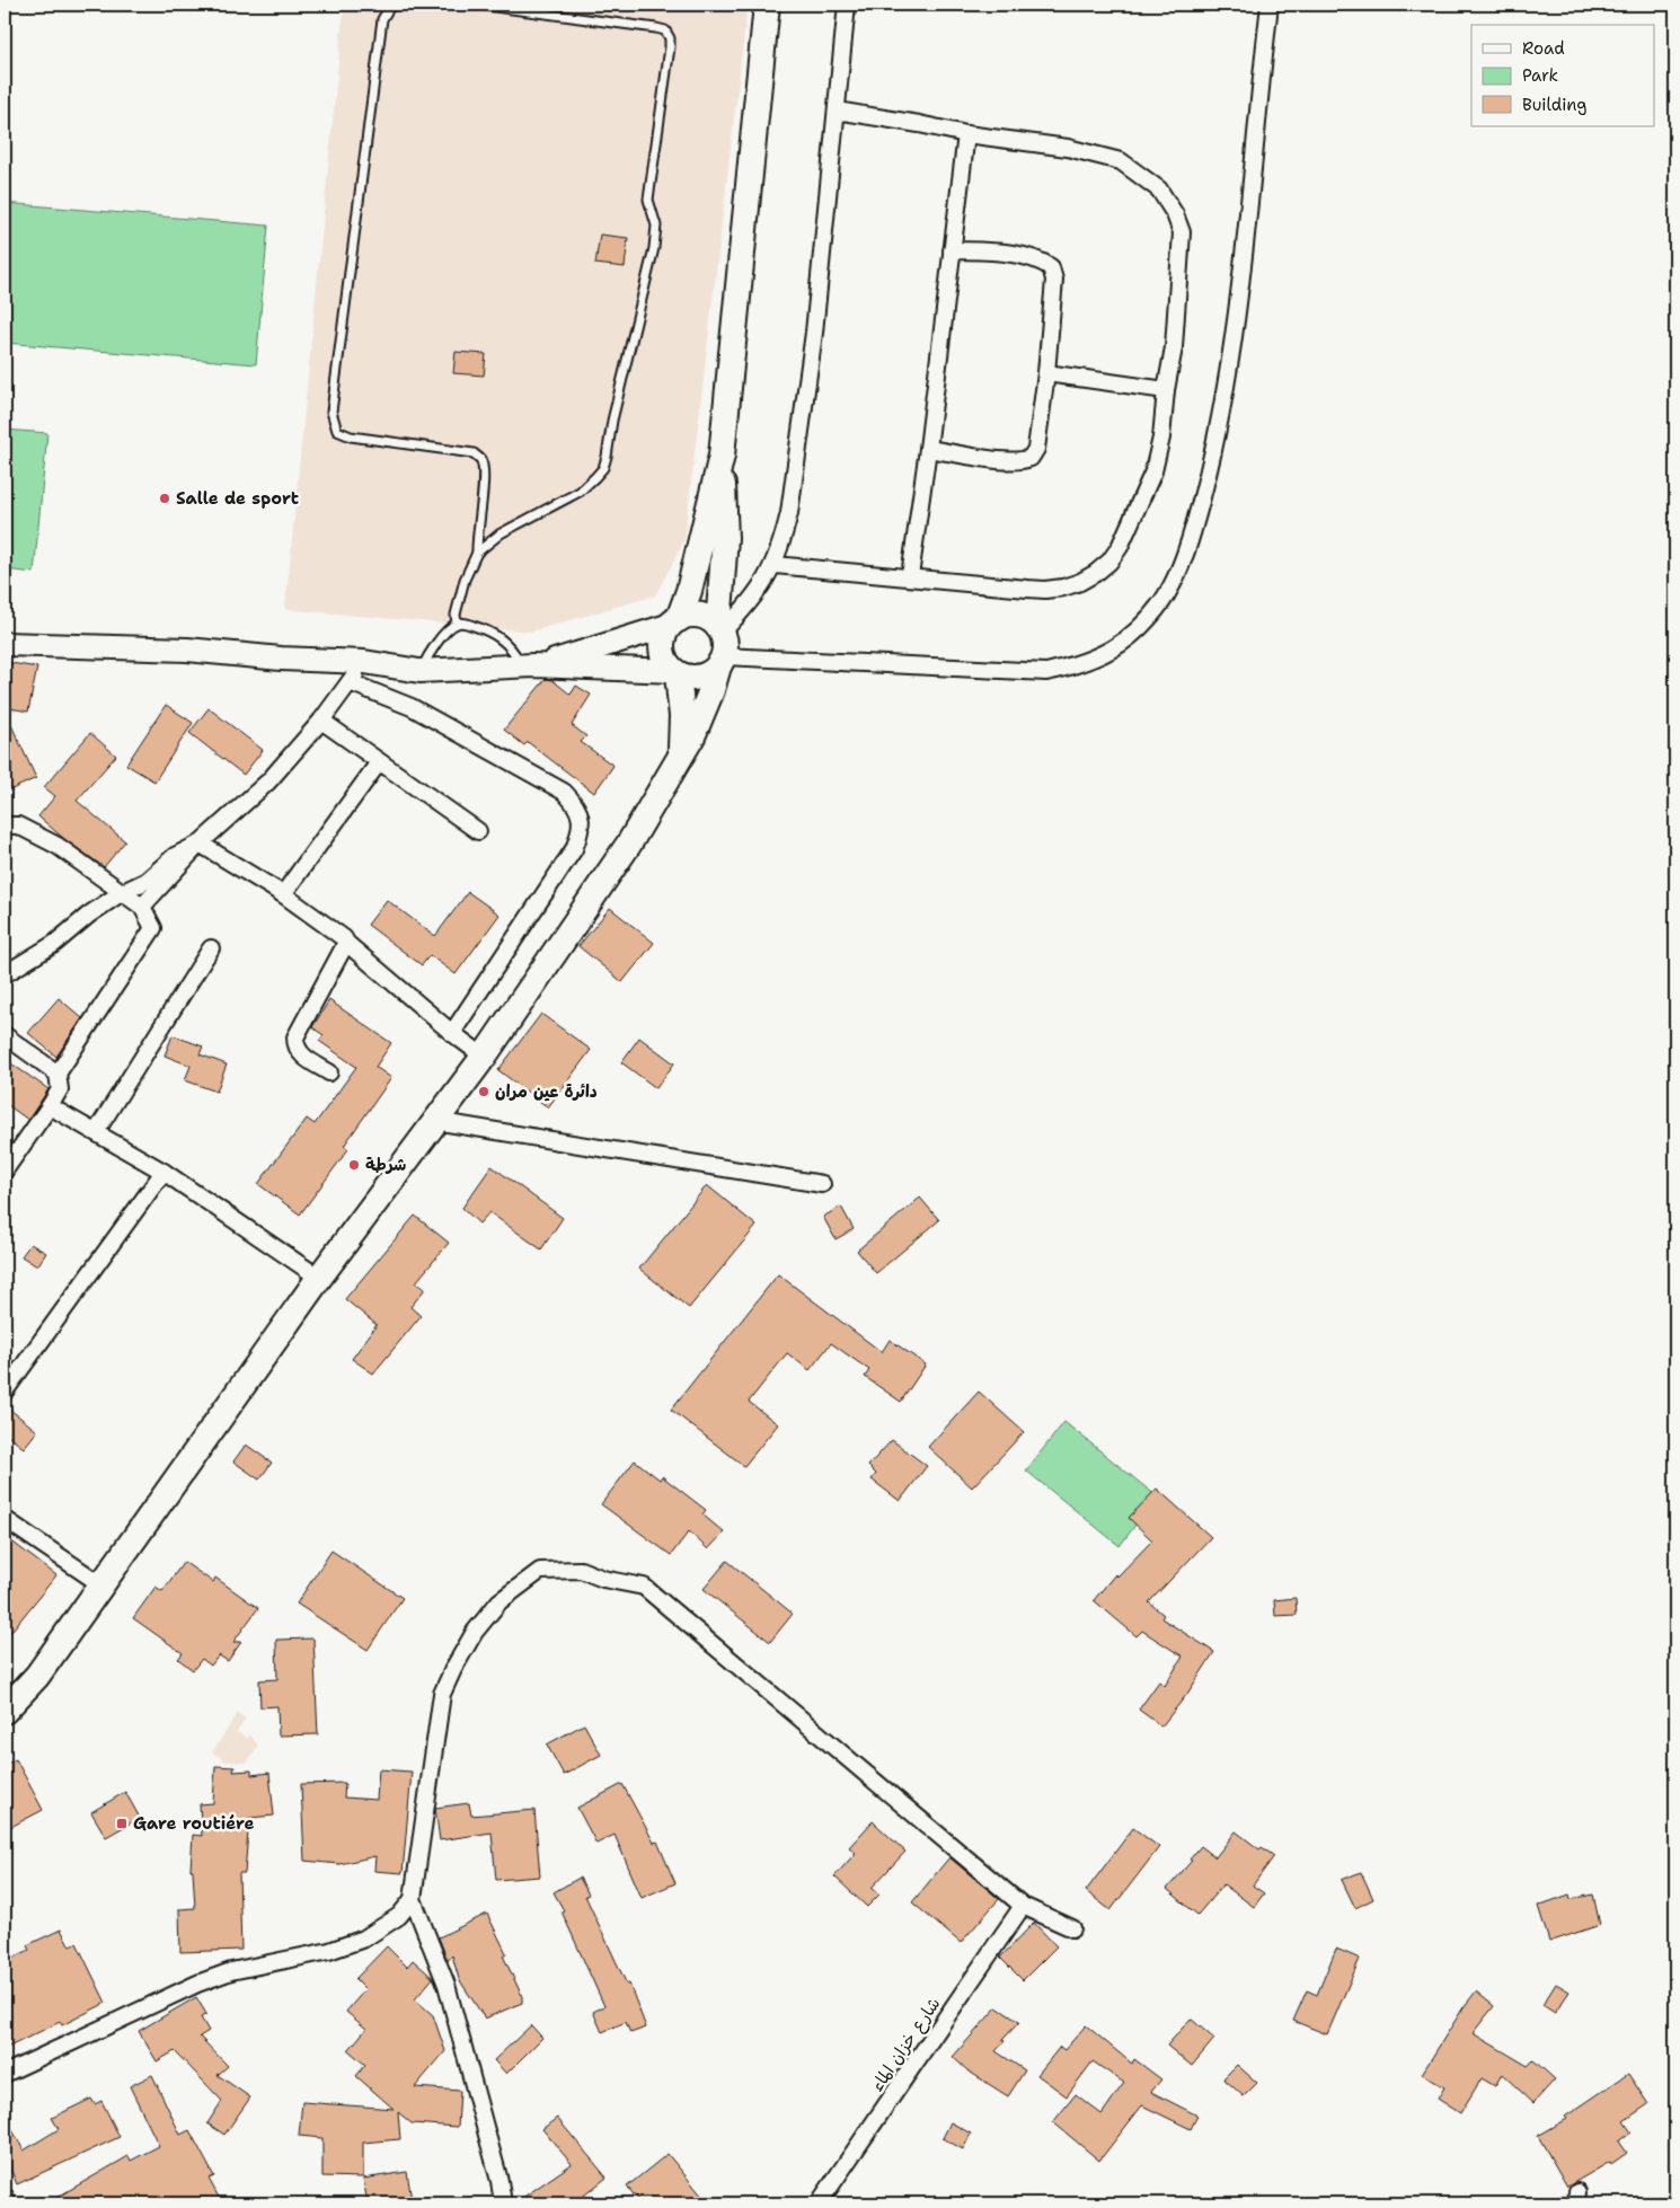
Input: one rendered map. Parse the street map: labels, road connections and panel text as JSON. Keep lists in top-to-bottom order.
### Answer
{
  "streets": {
    "street": ["شارع خزان الماء"]
  },
  "places": {
    "other": ["Salle de sport", "دائرة عين مران", "شرطة"],
    "transit": ["Gare routiére"]
  },
  "legend": ["Road", "Park", "Building"]
}
